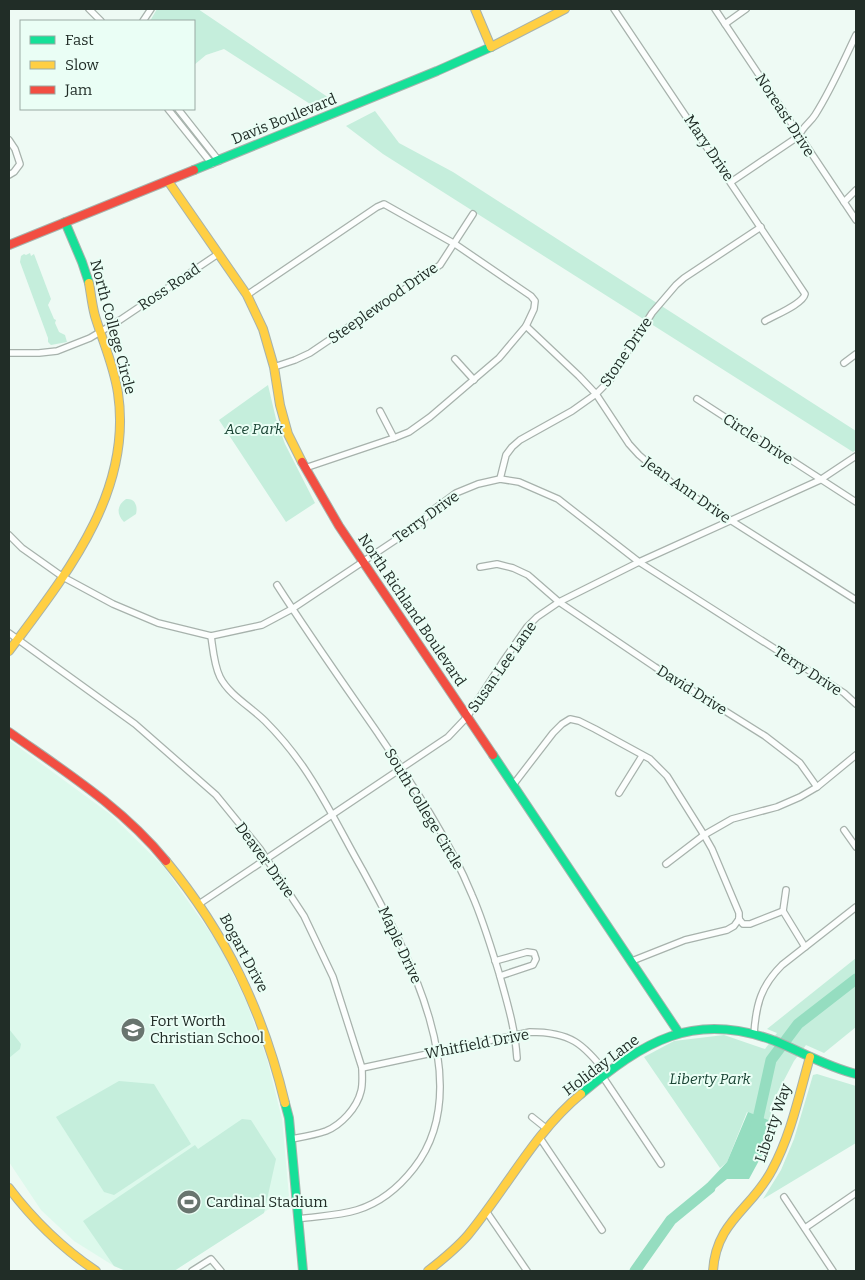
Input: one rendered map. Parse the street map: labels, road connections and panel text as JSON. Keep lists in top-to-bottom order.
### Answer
{
  "streets": {
    "street": [
      "Noreast Drive",
      "Davis Boulevard",
      "Mary Drive",
      "Ross Road",
      "Steeplewood Drive",
      "North College Circle",
      "Stone Drive",
      "Circle Drive",
      "Jean Ann Drive",
      "Terry Drive",
      "North Richland Boulevard",
      "Susan Lee Lane",
      "David Drive",
      "South College Circle",
      "Deaver Drive",
      "Maple Drive",
      "Bogart Drive",
      "Whitfield Drive",
      "Holiday Lane",
      "Liberty Way"
    ]
  },
  "crossings": [
    ["Davis Boulevard", "North College Circle"],
    ["Davis Boulevard", "North Richland Boulevard"],
    ["Mary Drive", "Stone Drive"],
    ["Ross Road", "North College Circle"],
    ["Ross Road", "North Richland Boulevard"],
    ["Steeplewood Drive", "North Richland Boulevard"],
    ["North College Circle", "Terry Drive"],
    ["North College Circle", "Deaver Drive"],
    ["Stone Drive", "Jean Ann Drive"],
    ["Stone Drive", "Terry Drive"],
    ["Circle Drive", "Susan Lee Lane"],
    ["Jean Ann Drive", "Susan Lee Lane"],
    ["Terry Drive", "North Richland Boulevard"],
    ["Terry Drive", "Susan Lee Lane"],
    ["Terry Drive", "South College Circle"],
    ["Terry Drive", "Maple Drive"],
    ["North Richland Boulevard", "Susan Lee Lane"],
    ["North Richland Boulevard", "Holiday Lane"],
    ["Susan Lee Lane", "David Drive"],
    ["Susan Lee Lane", "South College Circle"],
    ["Susan Lee Lane", "Deaver Drive"],
    ["Susan Lee Lane", "Maple Drive"],
    ["Susan Lee Lane", "Bogart Drive"],
    ["South College Circle", "Whitfield Drive"],
    ["Deaver Drive", "Bogart Drive"],
    ["Deaver Drive", "Whitfield Drive"],
    ["Maple Drive", "Bogart Drive"],
    ["Maple Drive", "Whitfield Drive"],
    ["Whitfield Drive", "Holiday Lane"],
    ["Holiday Lane", "Liberty Way"]
  ],
  "parks": ["Ace Park", "Liberty Park"],
  "places": {
    "school or university": ["Fort Worth Christian School"],
    "sports": ["Cardinal Stadium"]
  },
  "legend": ["Fast", "Slow", "Jam"]
}
